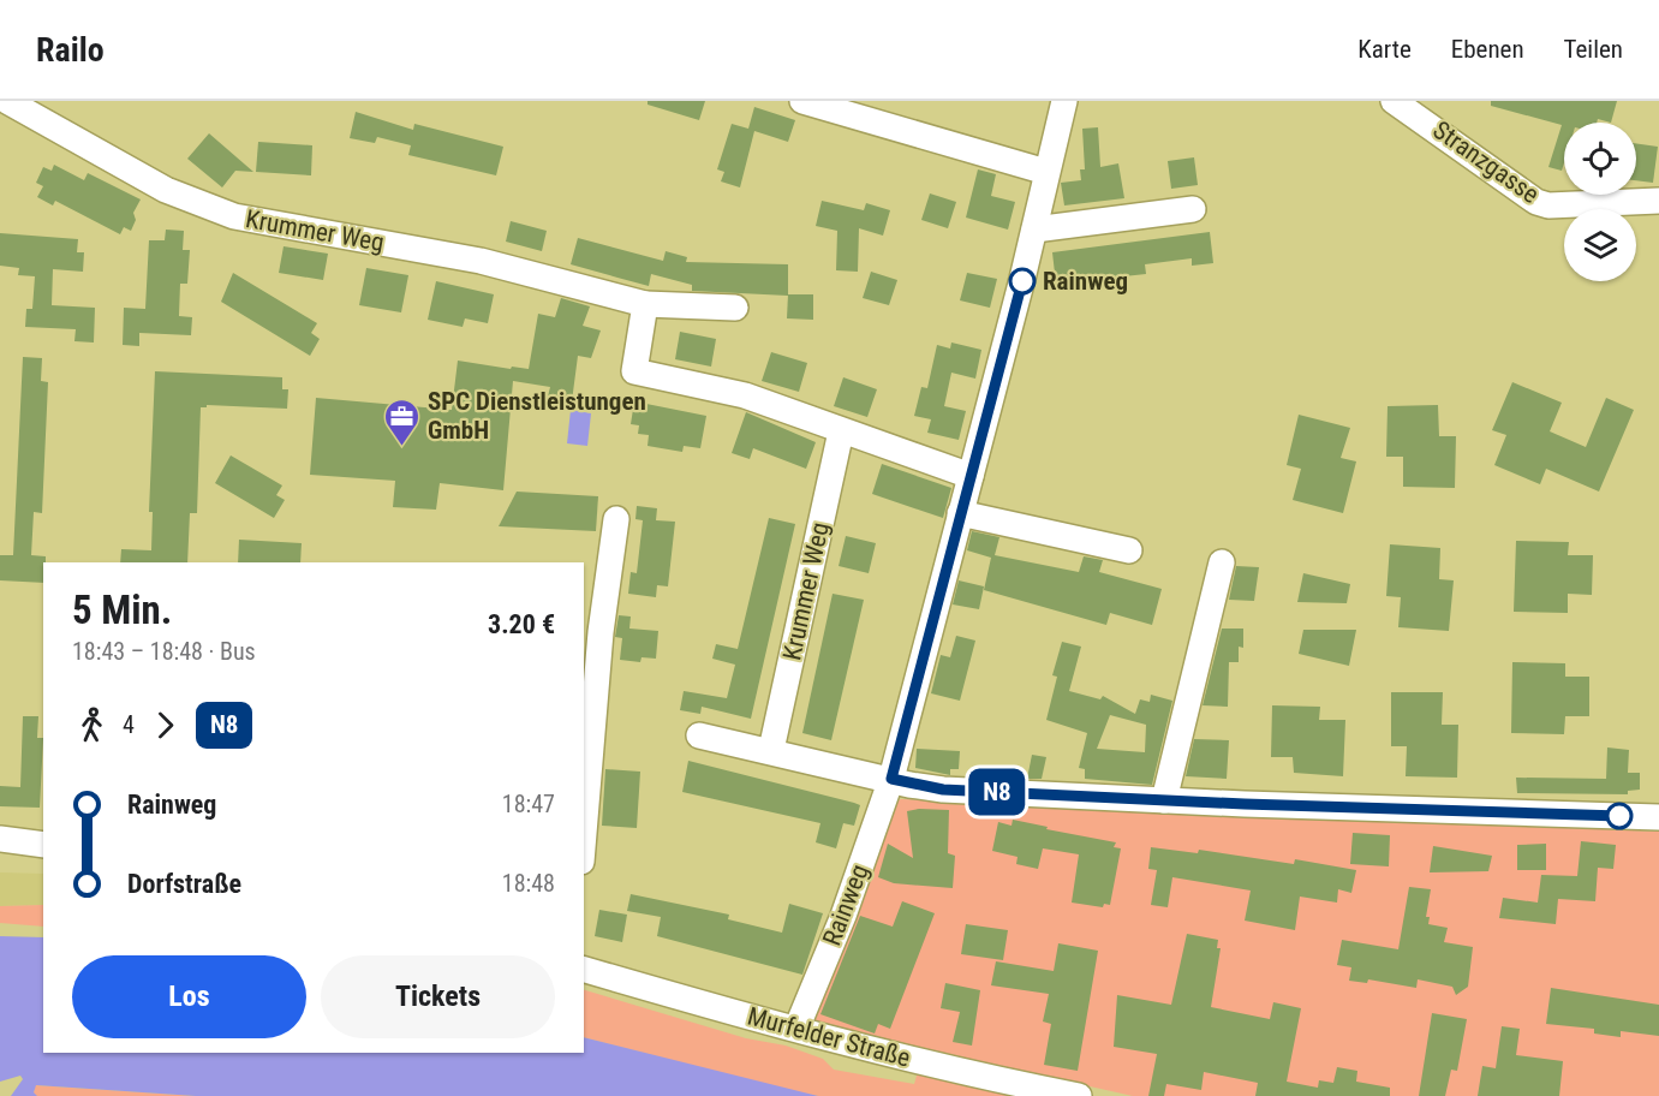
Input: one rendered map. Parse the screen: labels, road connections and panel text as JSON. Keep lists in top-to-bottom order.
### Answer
{
  "streets": {
    "street": [
      "Stranzgasse",
      "Krummer Weg",
      "Rainweg",
      "Murfelder Straße"
    ]
  },
  "crossings": [
    ["Rainweg", "Murfelder Straße"]
  ],
  "places": {
    "other": ["Rainweg"],
    "office": ["SPC Dienstleistungen GmbH"]
  },
  "lines": ["bus line N8"],
  "page": {
    "header": "Railo",
    "nav": ["Karte", "Ebenen", "Teilen"],
    "on_map": "N8",
    "heading": ["5 Min.", "18:43 – 18:48 · Bus", "3.20 €"],
    "legs": ["4", "N8"],
    "list": [
      {
        "name": "Rainweg",
        "value": "18:47"
      },
      {
        "name": "Dorfstraße",
        "value": "18:48"
      }
    ],
    "buttons": ["Los", "Tickets"]
  }
}
